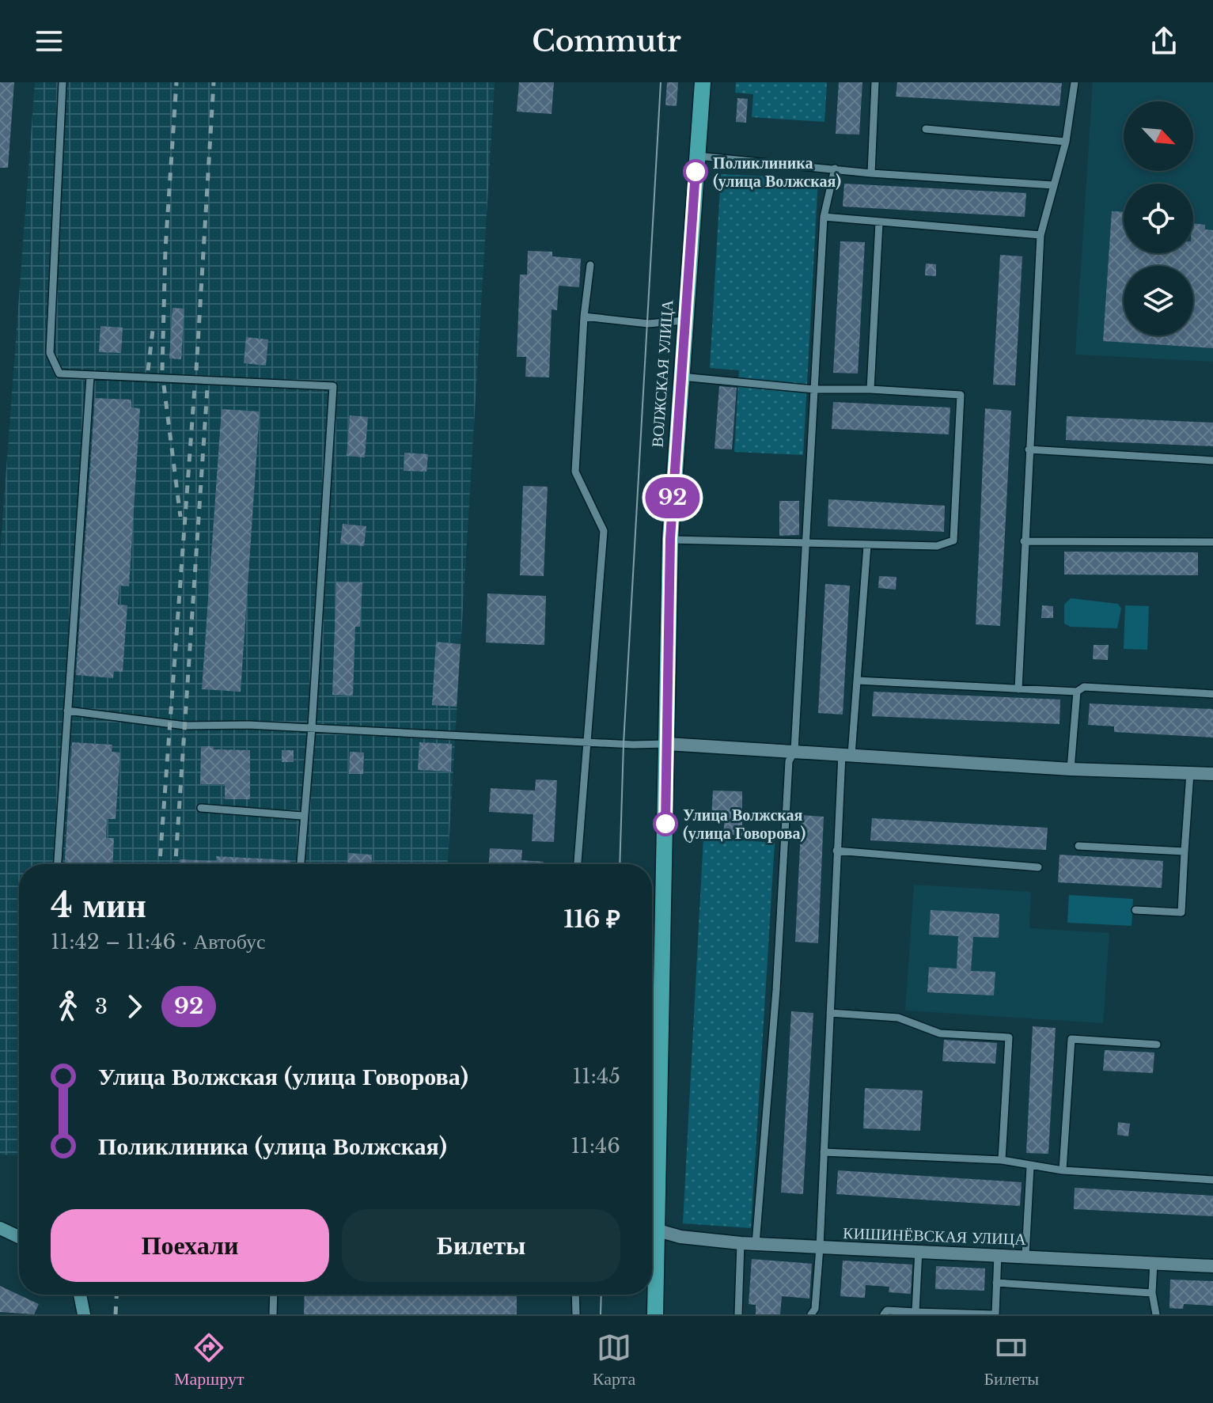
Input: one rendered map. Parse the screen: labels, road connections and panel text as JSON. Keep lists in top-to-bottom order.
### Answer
{
  "streets": {
    "main road": ["ВОЛЖСКАЯ УЛИЦА"],
    "street": ["КИШИНЁВСКАЯ УЛИЦА"]
  },
  "places": ["Поликлиника (улица Волжская)", "Улица Волжская (улица Говорова)"],
  "lines": ["bus line 92"],
  "north": "bottom right",
  "page": {
    "header": "Commutr",
    "on_map": "92",
    "heading": ["4 мин", "11:42 – 11:46 · Автобус", "116 ₽"],
    "legs": ["3", "92"],
    "list": [
      {
        "name": "Улица Волжская (улица Говорова)",
        "value": "11:45"
      },
      {
        "name": "Поликлиника (улица Волжская)",
        "value": "11:46"
      }
    ],
    "buttons": ["Поехали", "Билеты"],
    "tabs": ["Маршрут", "Карта", "Билеты"]
  }
}
